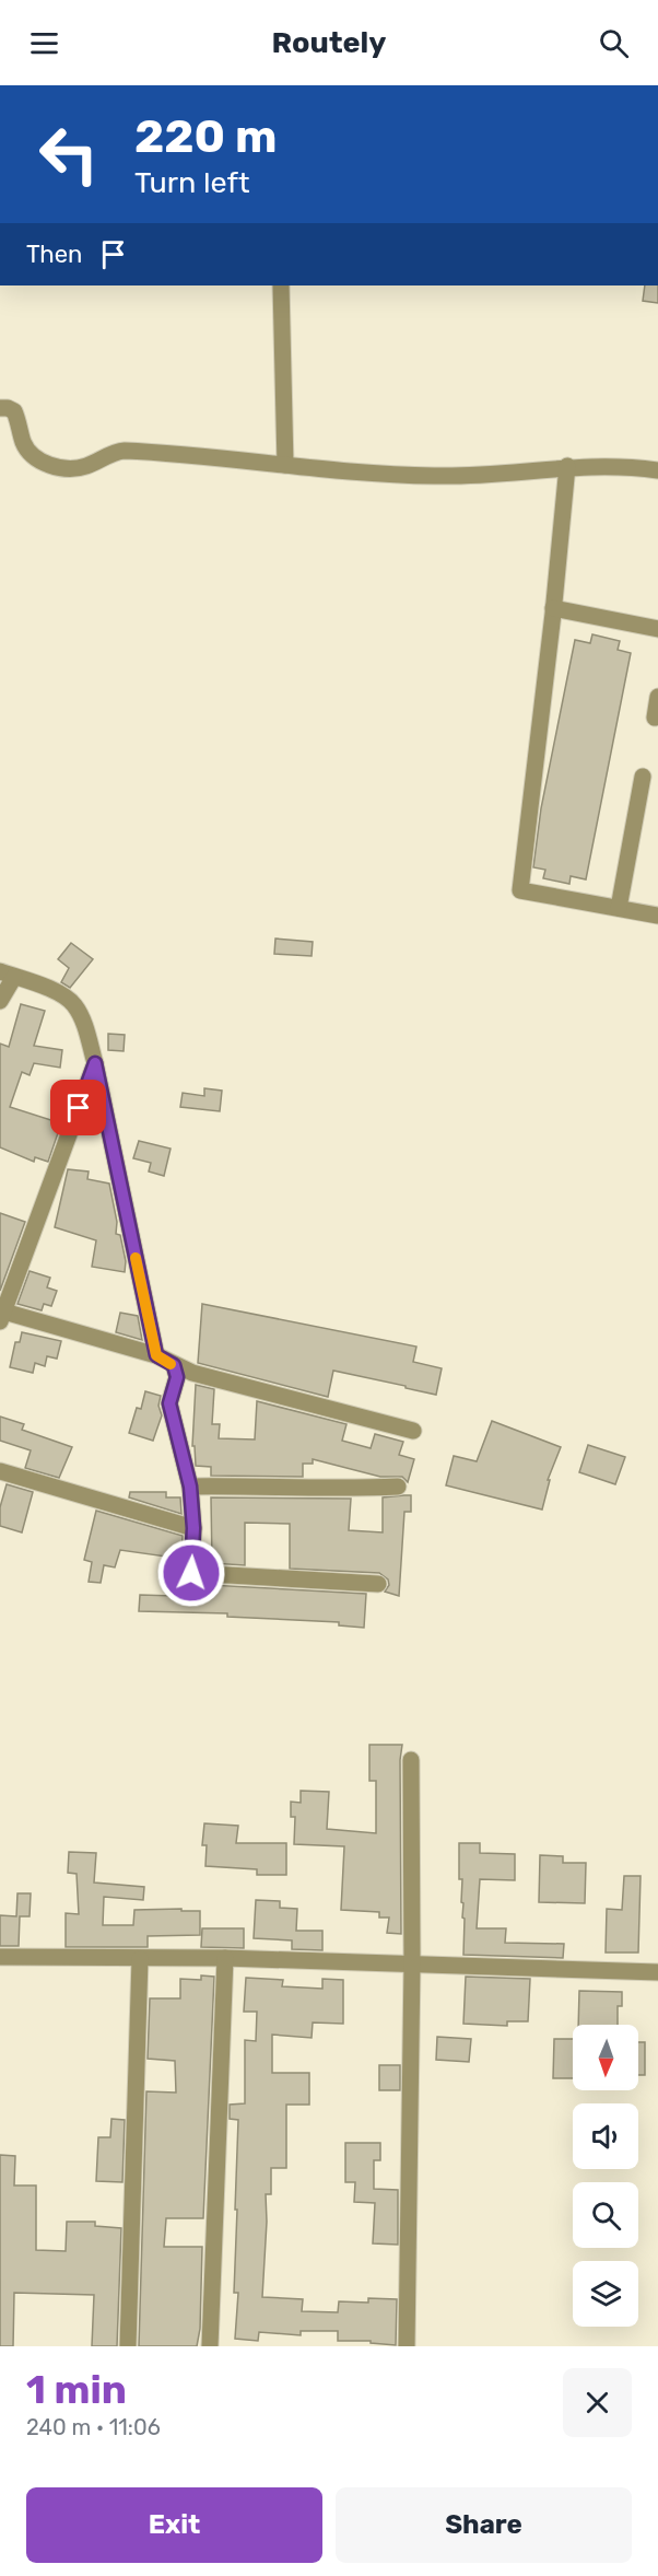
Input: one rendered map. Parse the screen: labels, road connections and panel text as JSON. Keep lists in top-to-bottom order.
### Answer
{
  "north": "bottom",
  "page": {
    "header": "Routely",
    "turn": ["220 m", "Turn left"],
    "then": "Then",
    "heading": ["1 min", "240 m · 11:06"],
    "buttons": ["Exit", "Share"]
  }
}
